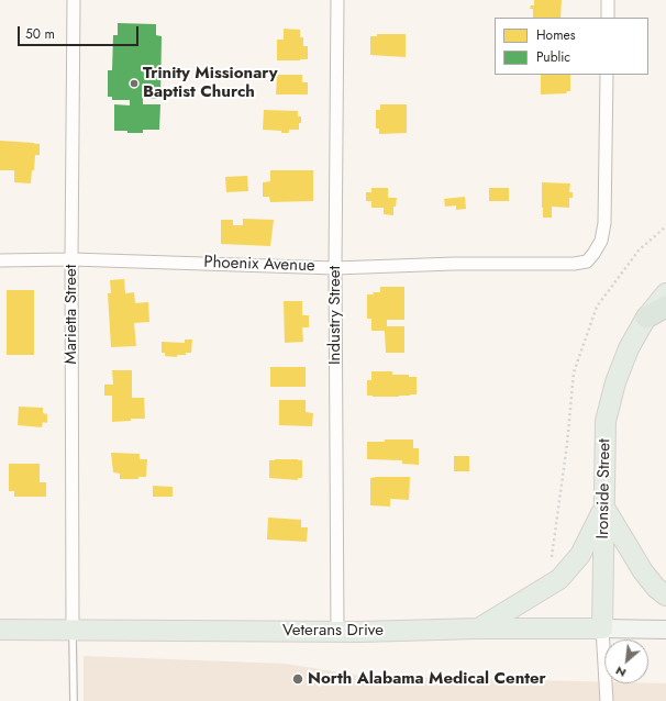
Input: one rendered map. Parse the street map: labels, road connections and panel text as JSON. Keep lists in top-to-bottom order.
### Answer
{
  "streets": {
    "main road": ["Ironside Street", "Veterans Drive"],
    "street": ["Phoenix Avenue", "Marietta Street", "Industry Street"]
  },
  "crossings": [
    ["Phoenix Avenue", "Marietta Street"],
    ["Phoenix Avenue", "Industry Street"],
    ["Marietta Street", "Veterans Drive"],
    ["Industry Street", "Veterans Drive"],
    ["Ironside Street", "Veterans Drive"]
  ],
  "places": ["Trinity Missionary Baptist Church", "North Alabama Medical Center"],
  "legend": ["Homes", "Public"],
  "scale_bar": "50 m",
  "north": "bottom left"
}
